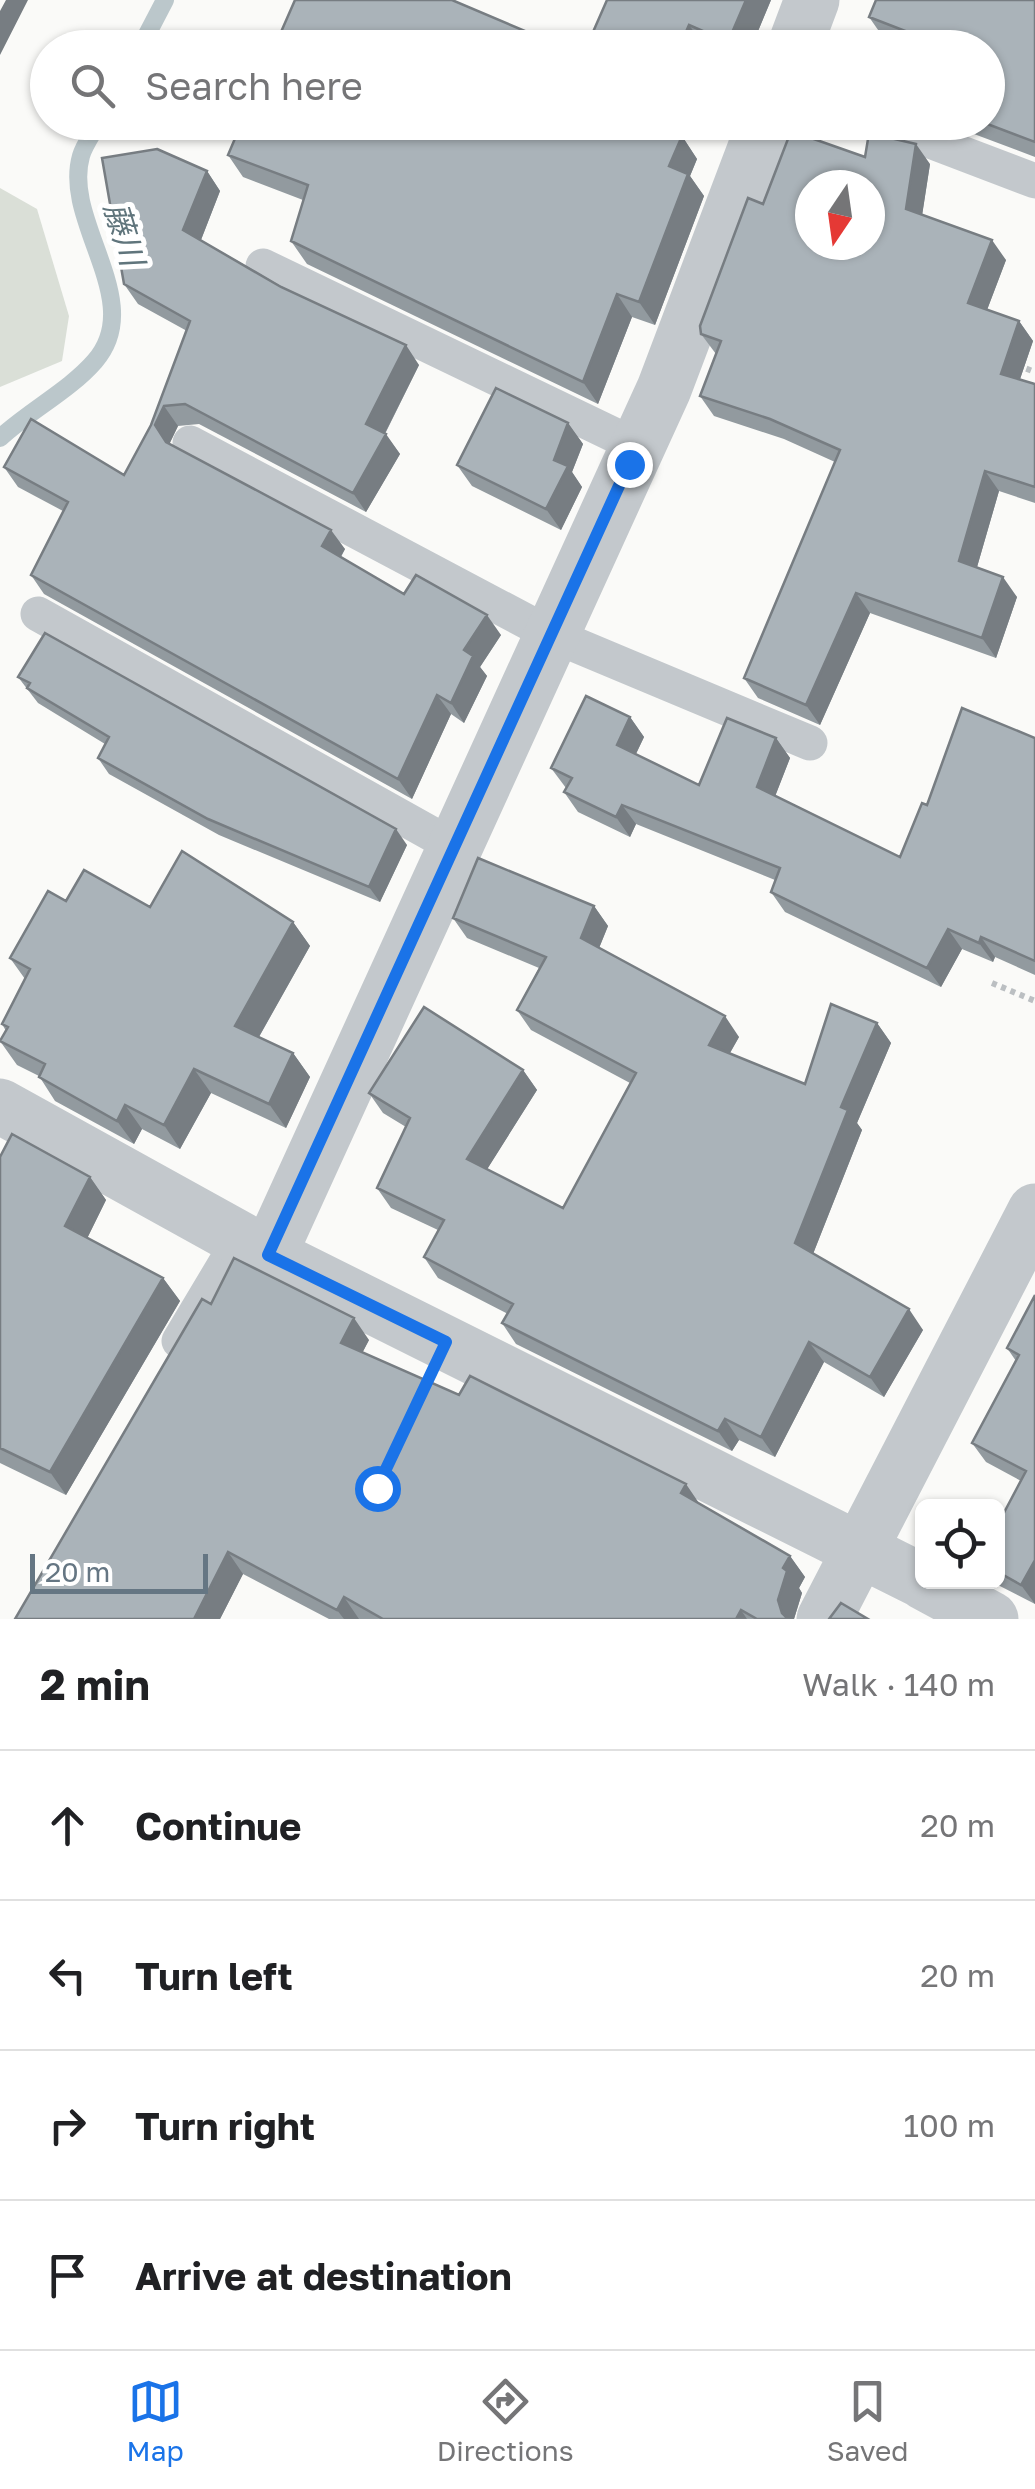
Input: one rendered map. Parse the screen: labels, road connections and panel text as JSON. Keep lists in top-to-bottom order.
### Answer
{
  "water": ["藤川"],
  "scale_bar": "20 m",
  "north": "bottom",
  "page": {
    "search": "Search here",
    "scale": "20 m",
    "heading": ["2 min", "Walk · 140 m"],
    "list": [
      ["Continue", "20 m"],
      ["Turn left", "20 m"],
      ["Turn right", "100 m"],
      "Arrive at destination"
    ],
    "nav": ["Map", "Directions", "Saved"]
  }
}
